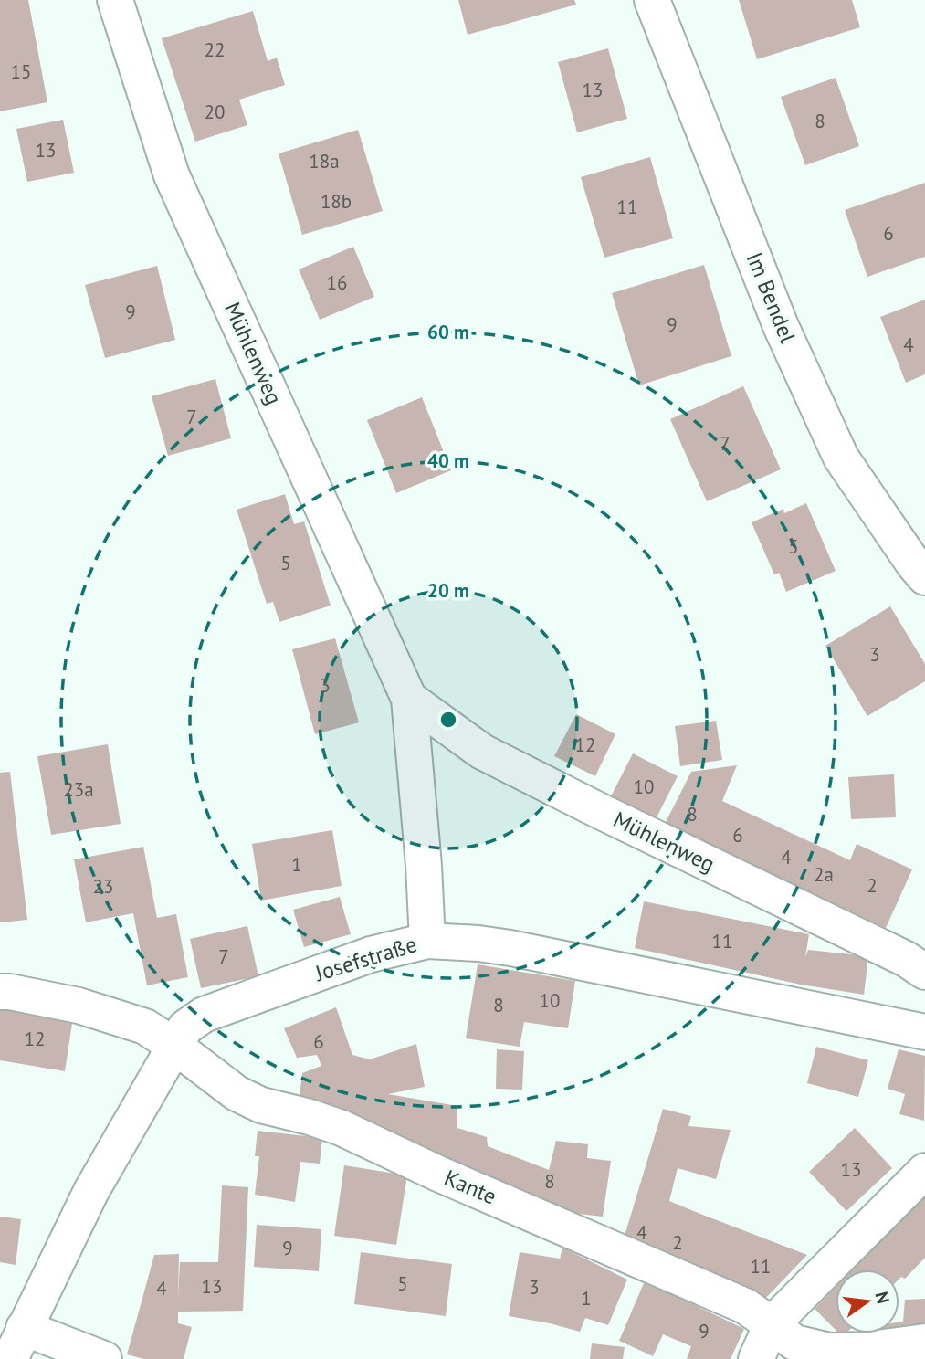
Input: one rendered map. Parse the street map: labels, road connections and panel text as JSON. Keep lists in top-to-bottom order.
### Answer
{
  "streets": {
    "street": [
      "Im Bendel",
      "Mühlenweg",
      "Josefstraße",
      "Kante"
    ]
  },
  "crossings": [
    ["Mühlenweg", "Josefstraße"],
    ["Josefstraße", "Kante"]
  ],
  "house_numbers": [
    "22",
    "15",
    "13",
    "20",
    "8",
    "13",
    "18a",
    "18b",
    "11",
    "6",
    "16",
    "9",
    "9",
    "4",
    "7",
    "7",
    "5",
    "5",
    "3",
    "3",
    "12",
    "10",
    "23a",
    "8",
    "6",
    "4",
    "1",
    "2a",
    "2",
    "23",
    "11",
    "7",
    "10",
    "8",
    "12",
    "6",
    "13",
    "8",
    "4",
    "2",
    "9",
    "11",
    "5",
    "13",
    "3",
    "4",
    "1",
    "9"
  ],
  "north": "right",
  "rings": ["60 m", "40 m", "20 m"]
}
